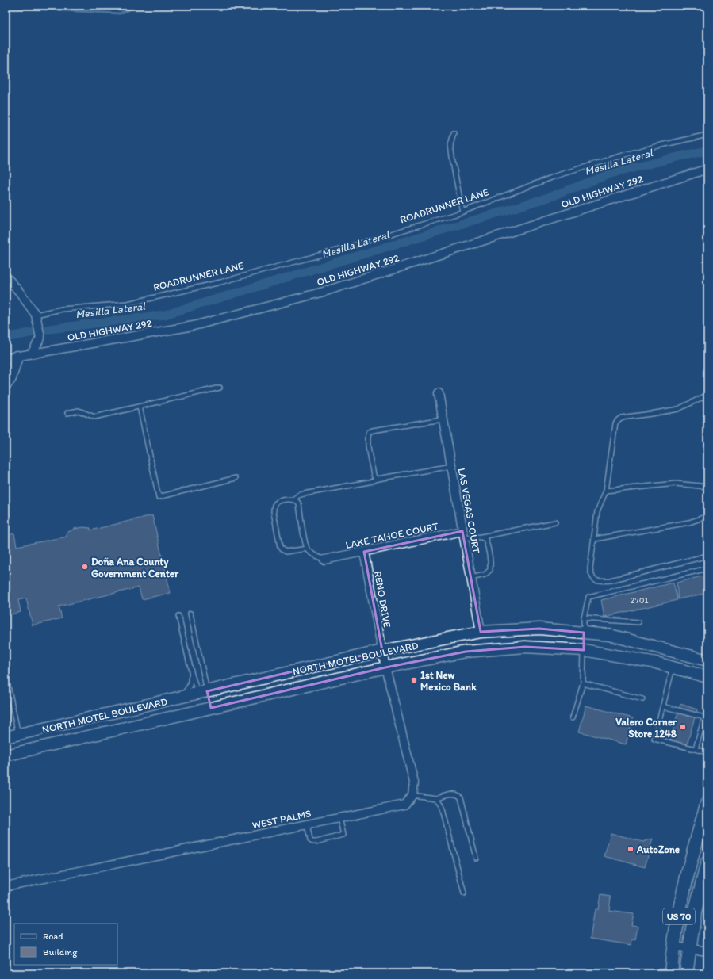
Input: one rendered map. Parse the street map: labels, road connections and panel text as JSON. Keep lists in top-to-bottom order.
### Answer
{
  "streets": {
    "main road": ["NORTH MOTEL BOULEVARD", "US 70"],
    "street": [
      "OLD HIGHWAY 292",
      "LAS VEGAS COURT",
      "LAKE TAHOE COURT",
      "RENO DRIVE",
      "WEST PALMS"
    ],
    "lane": ["ROADRUNNER LANE"]
  },
  "crossings": [
    ["LAS VEGAS COURT", "LAKE TAHOE COURT"],
    ["LAS VEGAS COURT", "NORTH MOTEL BOULEVARD"],
    ["LAKE TAHOE COURT", "RENO DRIVE"],
    ["RENO DRIVE", "NORTH MOTEL BOULEVARD"]
  ],
  "water": ["Mesilla Lateral"],
  "places": [
    "Doña Ana County Government Center",
    "1st New Mexico Bank",
    "Valero Corner Store 1248",
    "AutoZone"
  ],
  "house_numbers": ["2701"],
  "legend": ["Road", "Building"]
}
